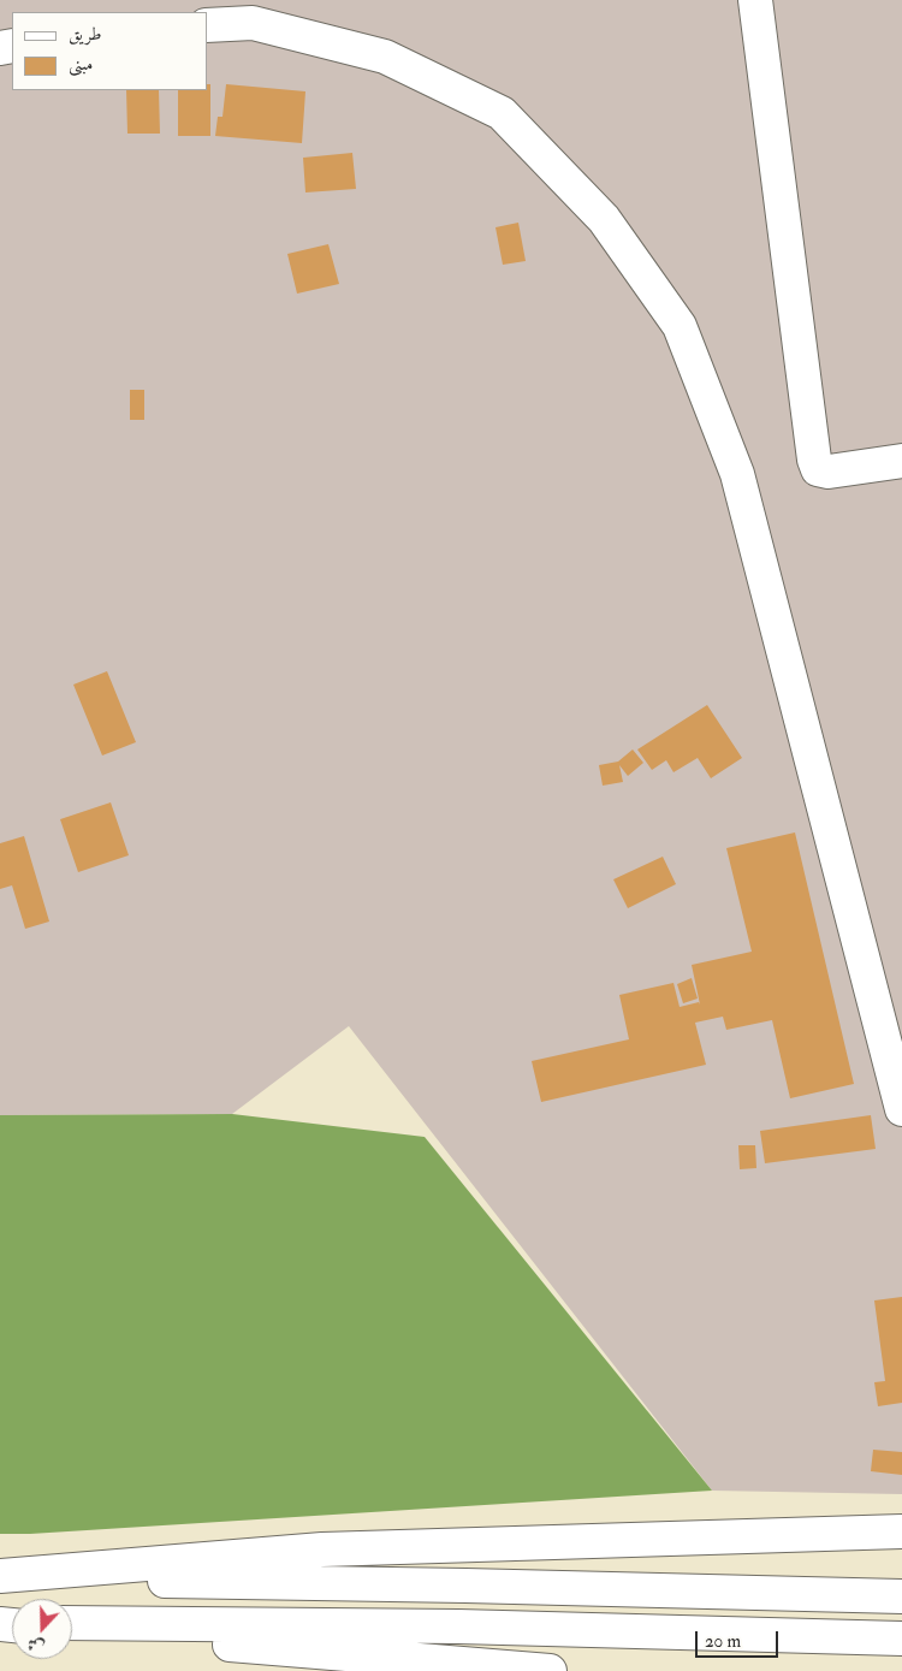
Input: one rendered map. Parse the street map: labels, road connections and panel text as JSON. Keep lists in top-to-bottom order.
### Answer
{
  "legend": ["طريق", "مبنى"],
  "scale_bar": "20 m",
  "north": "bottom"
}
